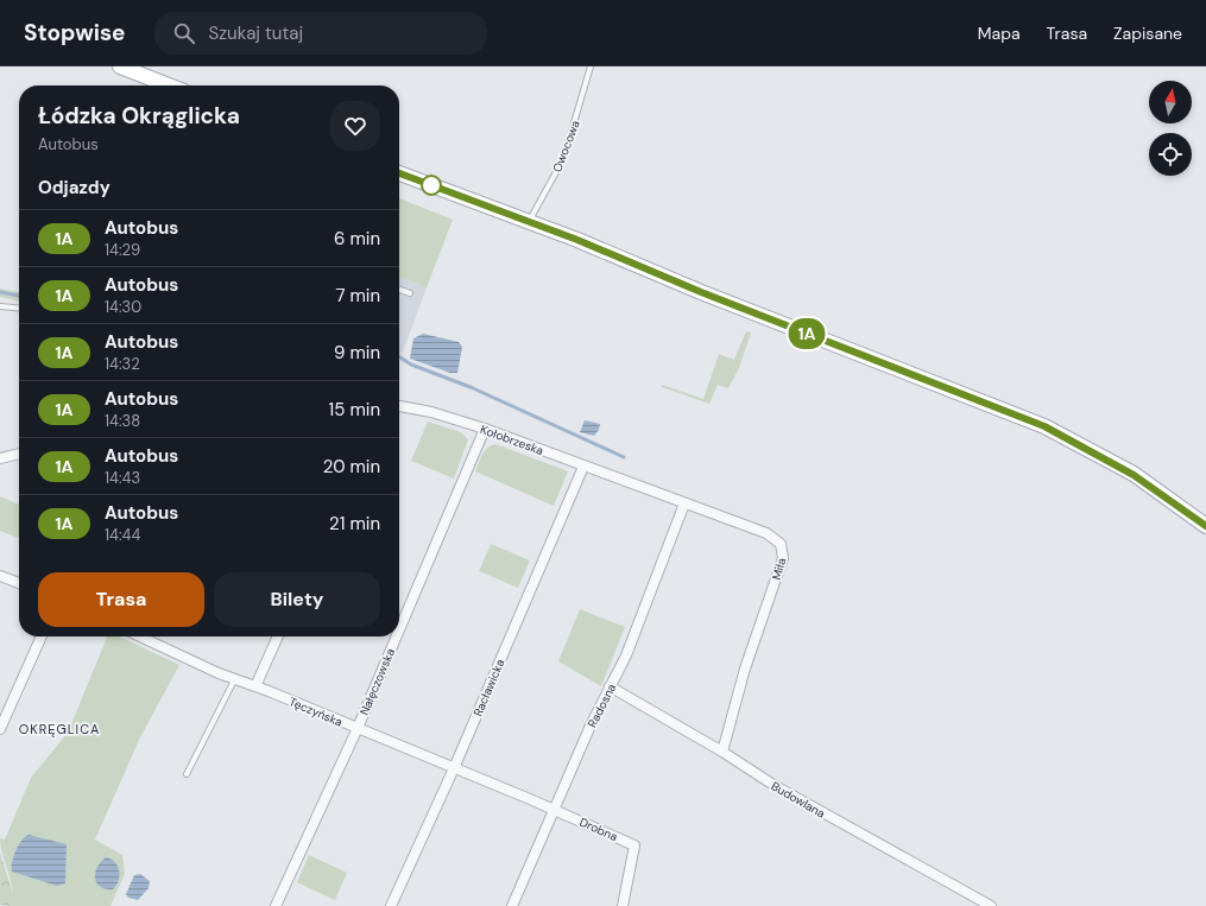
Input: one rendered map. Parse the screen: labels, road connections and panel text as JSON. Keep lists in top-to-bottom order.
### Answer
{
  "streets": {
    "street": [
      "Kołobrzeska",
      "Miła",
      "Nałęczowska",
      "Racławicka",
      "Radosna",
      "Tęczyńska",
      "Budowlana",
      "Drobna"
    ],
    "lane": ["Owocowa"]
  },
  "crossings": [
    ["Kołobrzeska", "Miła"],
    ["Kołobrzeska", "Nałęczowska"],
    ["Kołobrzeska", "Racławicka"],
    ["Miła", "Radosna"],
    ["Miła", "Budowlana"],
    ["Nałęczowska", "Tęczyńska"],
    ["Racławicka", "Tęczyńska"],
    ["Radosna", "Budowlana"],
    ["Radosna", "Drobna"],
    ["Tęczyńska", "Drobna"]
  ],
  "districts": ["OKRĘGLICA"],
  "lines": ["bus line 1A"],
  "north": "top",
  "page": {
    "header": "Stopwise",
    "search": "Szukaj tutaj",
    "nav": ["Mapa", "Trasa", "Zapisane"],
    "on_map": "1A",
    "heading": [
      ["Łódzka Okrąglicka", "Autobus"],
      "Odjazdy"
    ],
    "list": [
      {
        "mark": "1A",
        "name": "Autobus",
        "note": "14:29",
        "value": "6 min"
      },
      {
        "mark": "1A",
        "name": "Autobus",
        "note": "14:30",
        "value": "7 min"
      },
      {
        "mark": "1A",
        "name": "Autobus",
        "note": "14:32",
        "value": "9 min"
      },
      {
        "mark": "1A",
        "name": "Autobus",
        "note": "14:38",
        "value": "15 min"
      },
      {
        "mark": "1A",
        "name": "Autobus",
        "note": "14:43",
        "value": "20 min"
      },
      {
        "mark": "1A",
        "name": "Autobus",
        "note": "14:44",
        "value": "21 min"
      }
    ],
    "buttons": ["Trasa", "Bilety"]
  }
}
